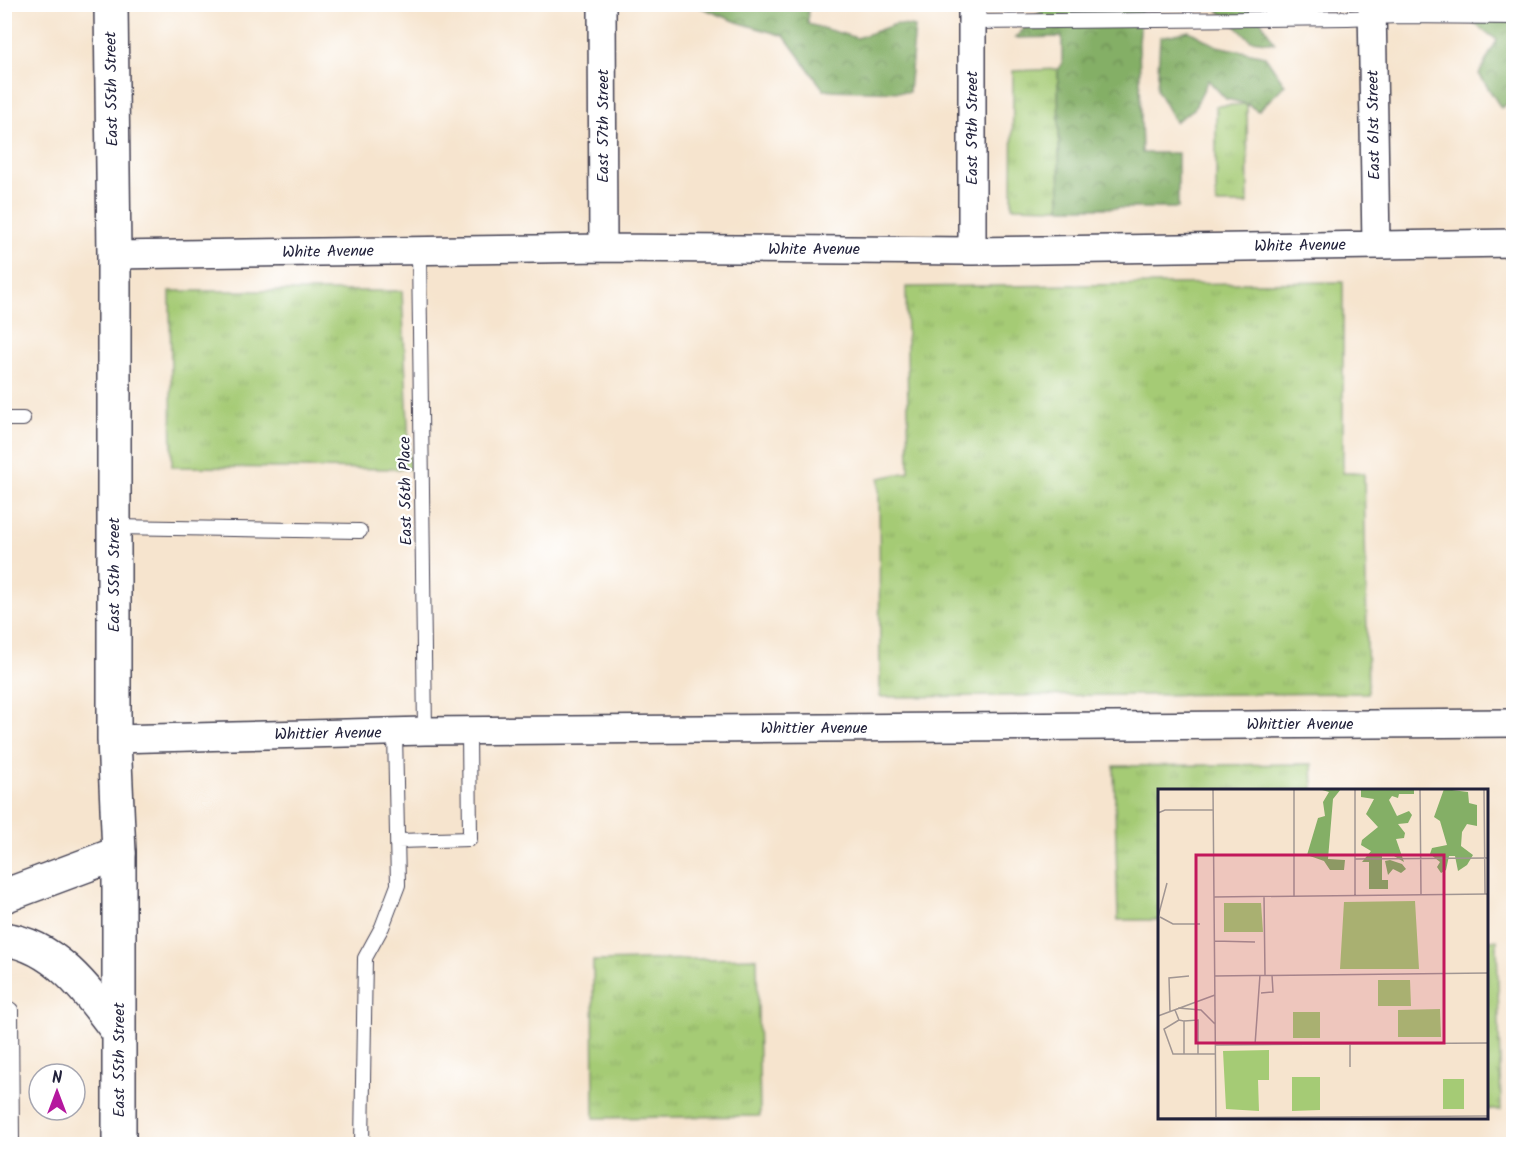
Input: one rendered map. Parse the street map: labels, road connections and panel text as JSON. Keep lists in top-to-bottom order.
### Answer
{
  "streets": {
    "main road": ["East 55th Street"],
    "street": [
      "East 61st Street",
      "East 57th Street",
      "East 59th Street",
      "White Avenue",
      "Whittier Avenue"
    ],
    "lane": ["East 56th Place"]
  },
  "crossings": [
    ["East 55th Street", "White Avenue"],
    ["East 55th Street", "Whittier Avenue"],
    ["East 61st Street", "White Avenue"],
    ["East 57th Street", "White Avenue"],
    ["East 59th Street", "White Avenue"],
    ["White Avenue", "East 56th Place"],
    ["East 56th Place", "Whittier Avenue"]
  ],
  "north": "top"
}
